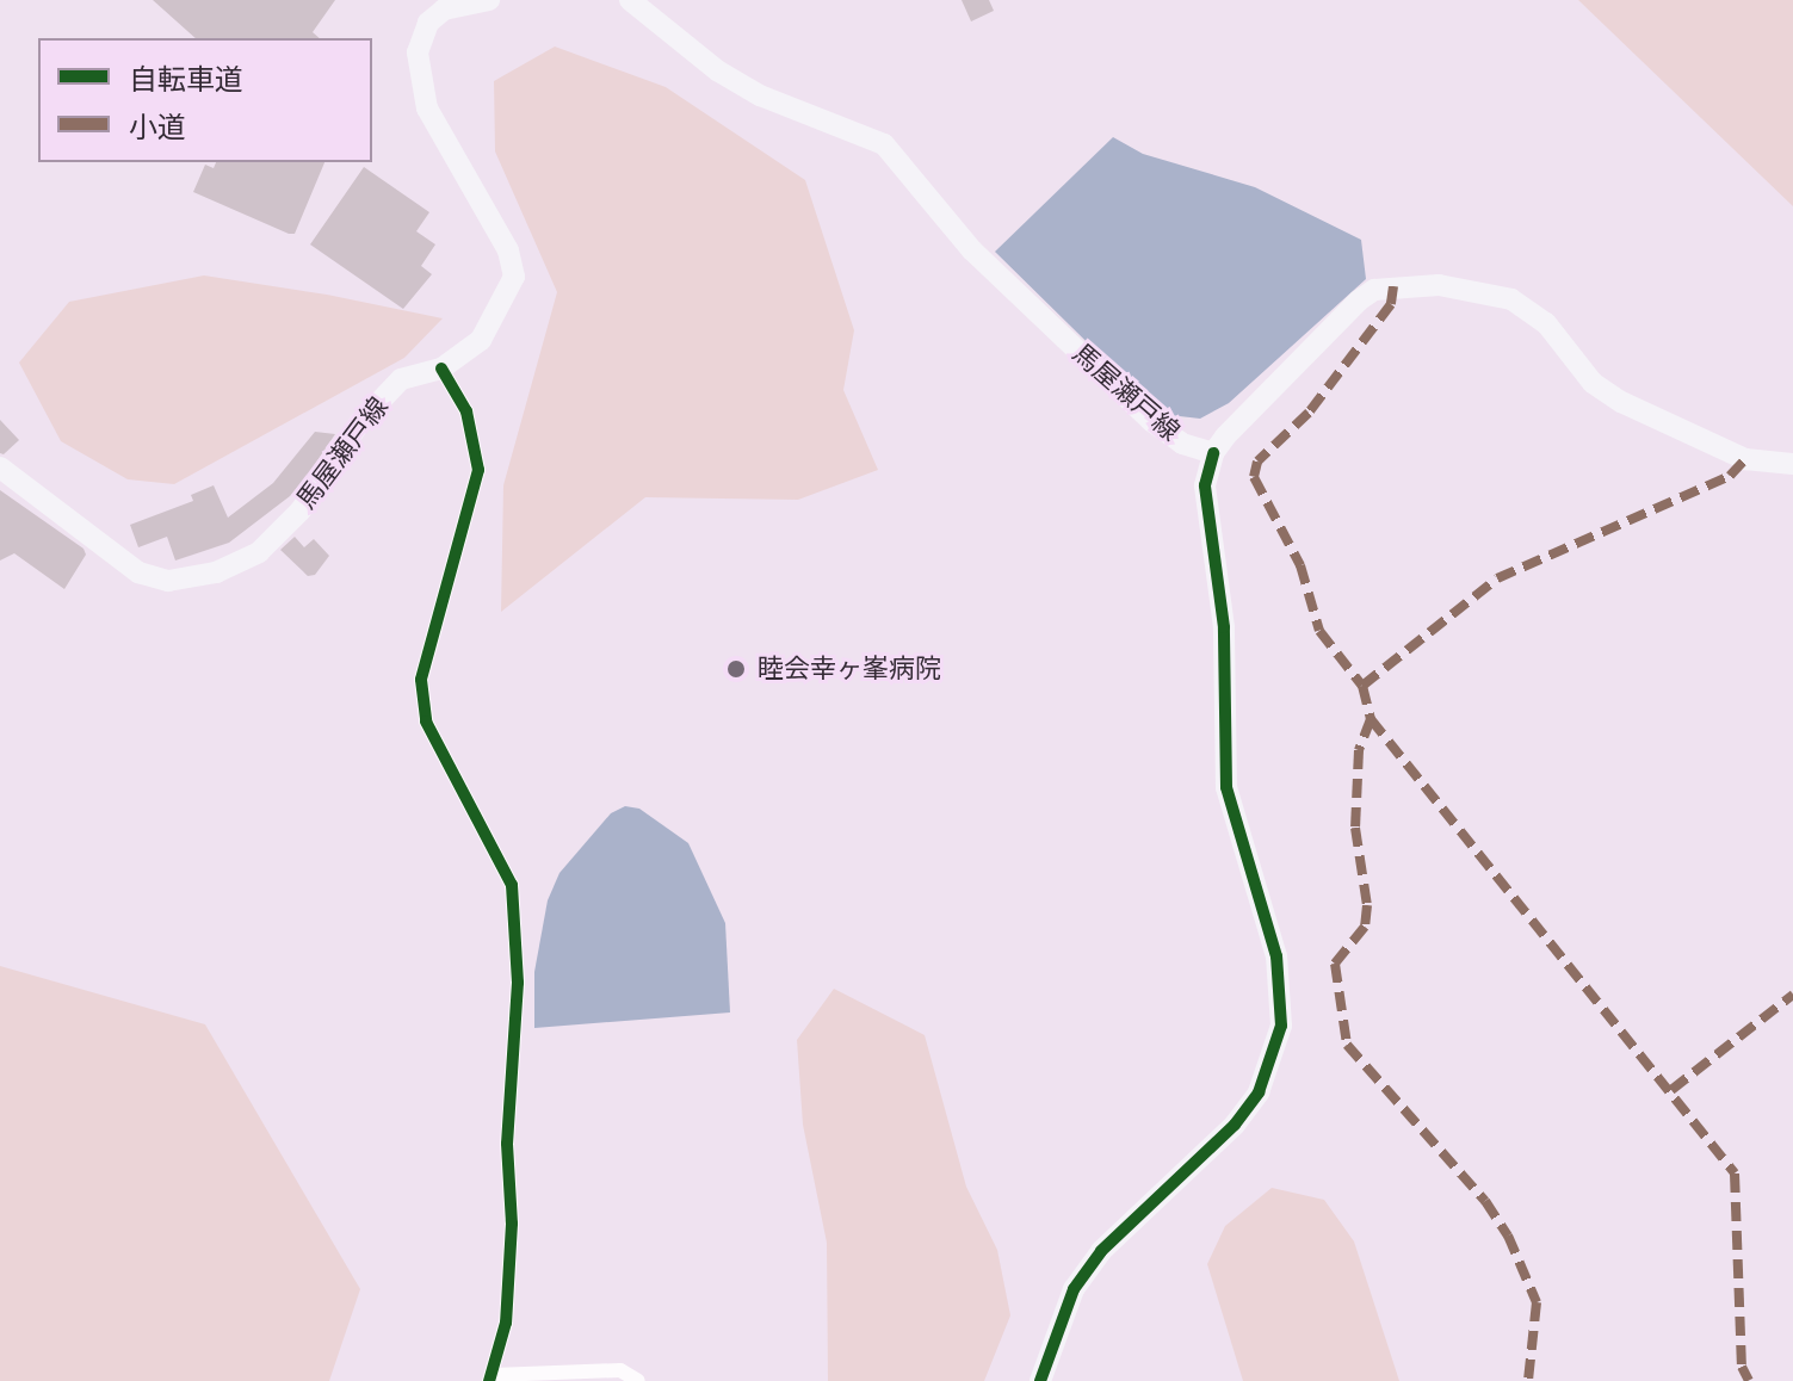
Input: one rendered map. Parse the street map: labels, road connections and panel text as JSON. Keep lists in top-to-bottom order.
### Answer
{
  "streets": {
    "main road": ["馬屋瀬戸線"]
  },
  "places": ["睦会幸ヶ峯病院"],
  "legend": ["自転車道", "小道"]
}
